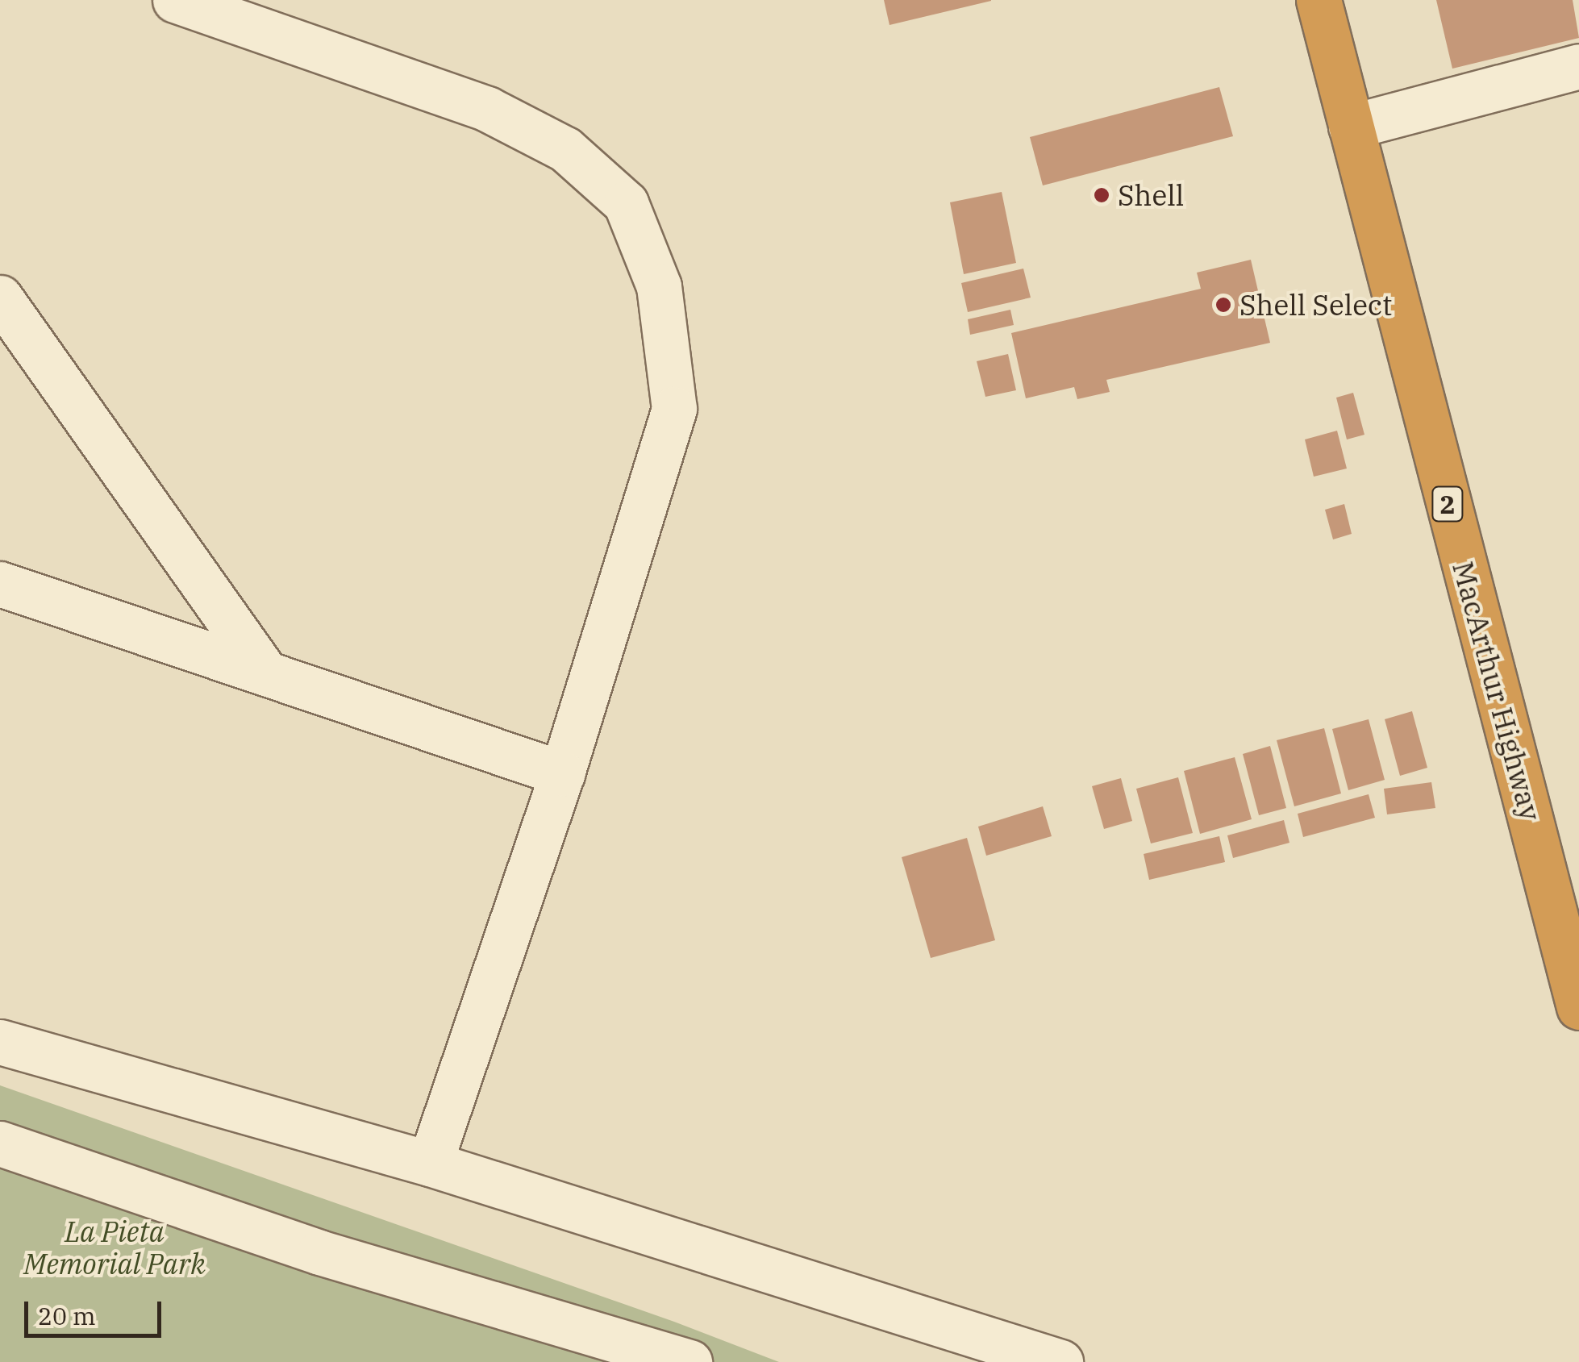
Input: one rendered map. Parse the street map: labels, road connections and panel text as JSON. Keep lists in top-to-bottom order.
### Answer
{
  "streets": {
    "highway": ["2", "MacArthur Highway"]
  },
  "parks": ["La Pieta Memorial Park"],
  "places": ["Shell", "Shell Select"],
  "scale_bar": "20 m"
}
